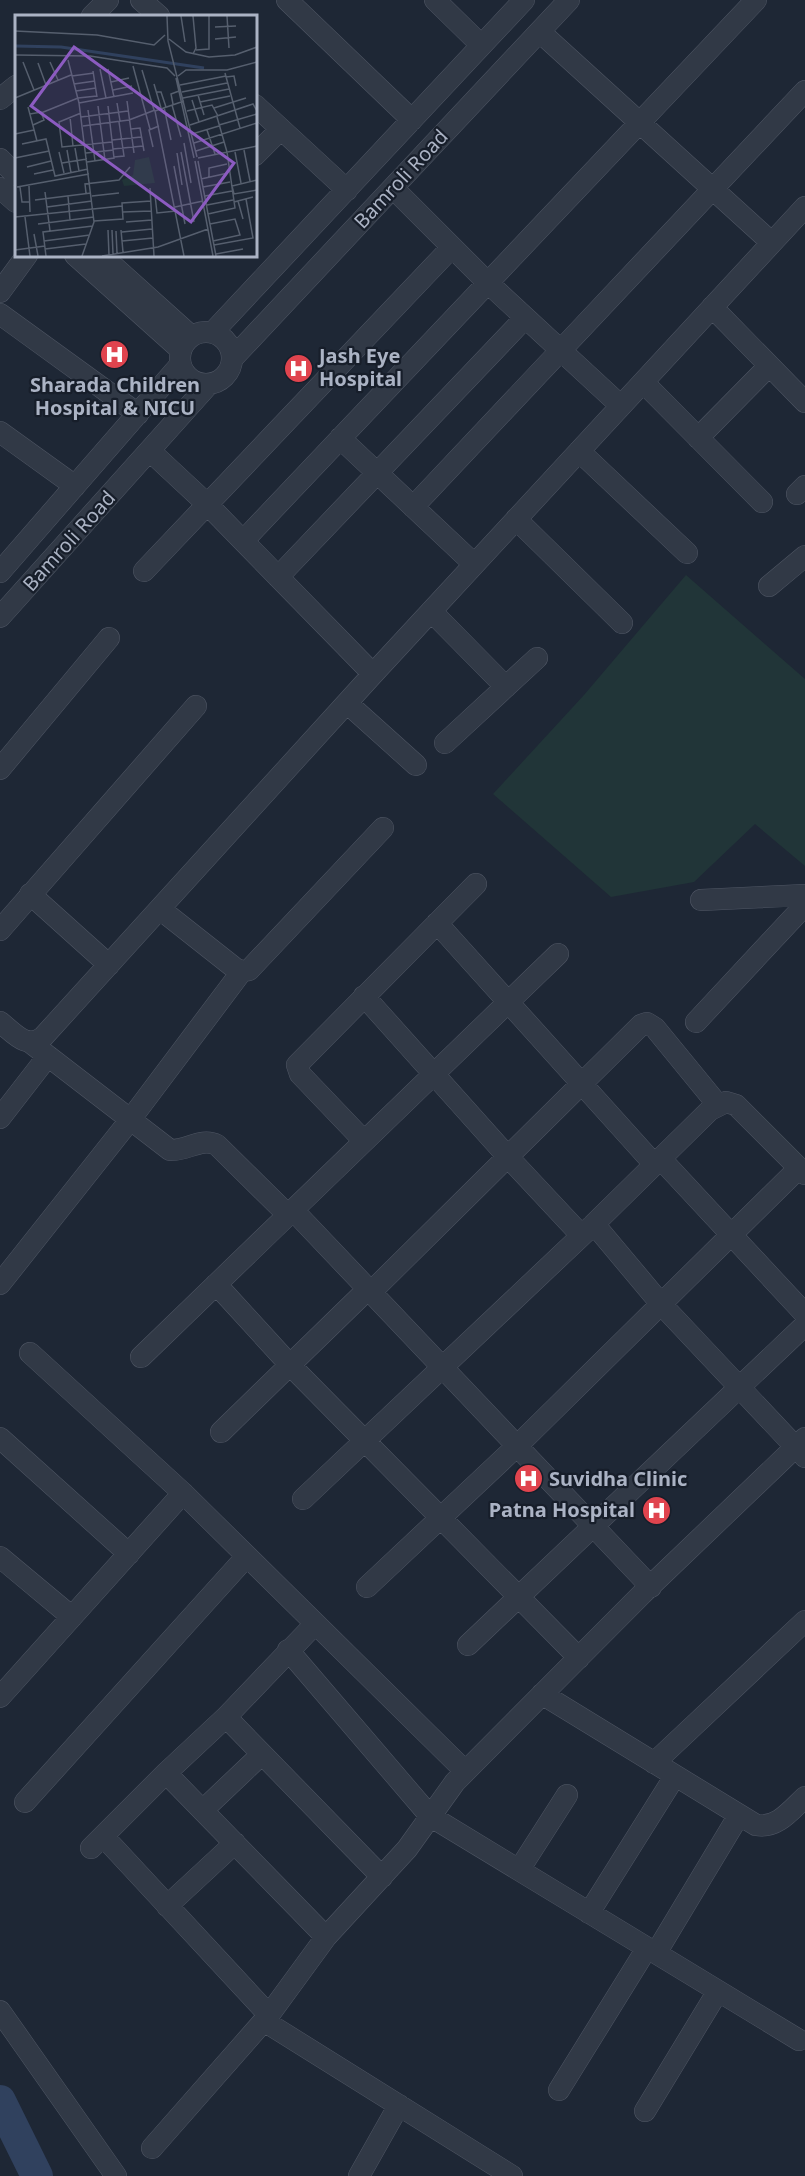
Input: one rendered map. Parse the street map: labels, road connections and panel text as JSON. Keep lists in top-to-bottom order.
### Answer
{
  "streets": {
    "street": ["Bamroli Road"]
  },
  "places": {
    "hospital": [
      "Sharada Children Hospital & NICU",
      "Jash Eye Hospital",
      "Suvidha Clinic",
      "Patna Hospital"
    ]
  }
}
